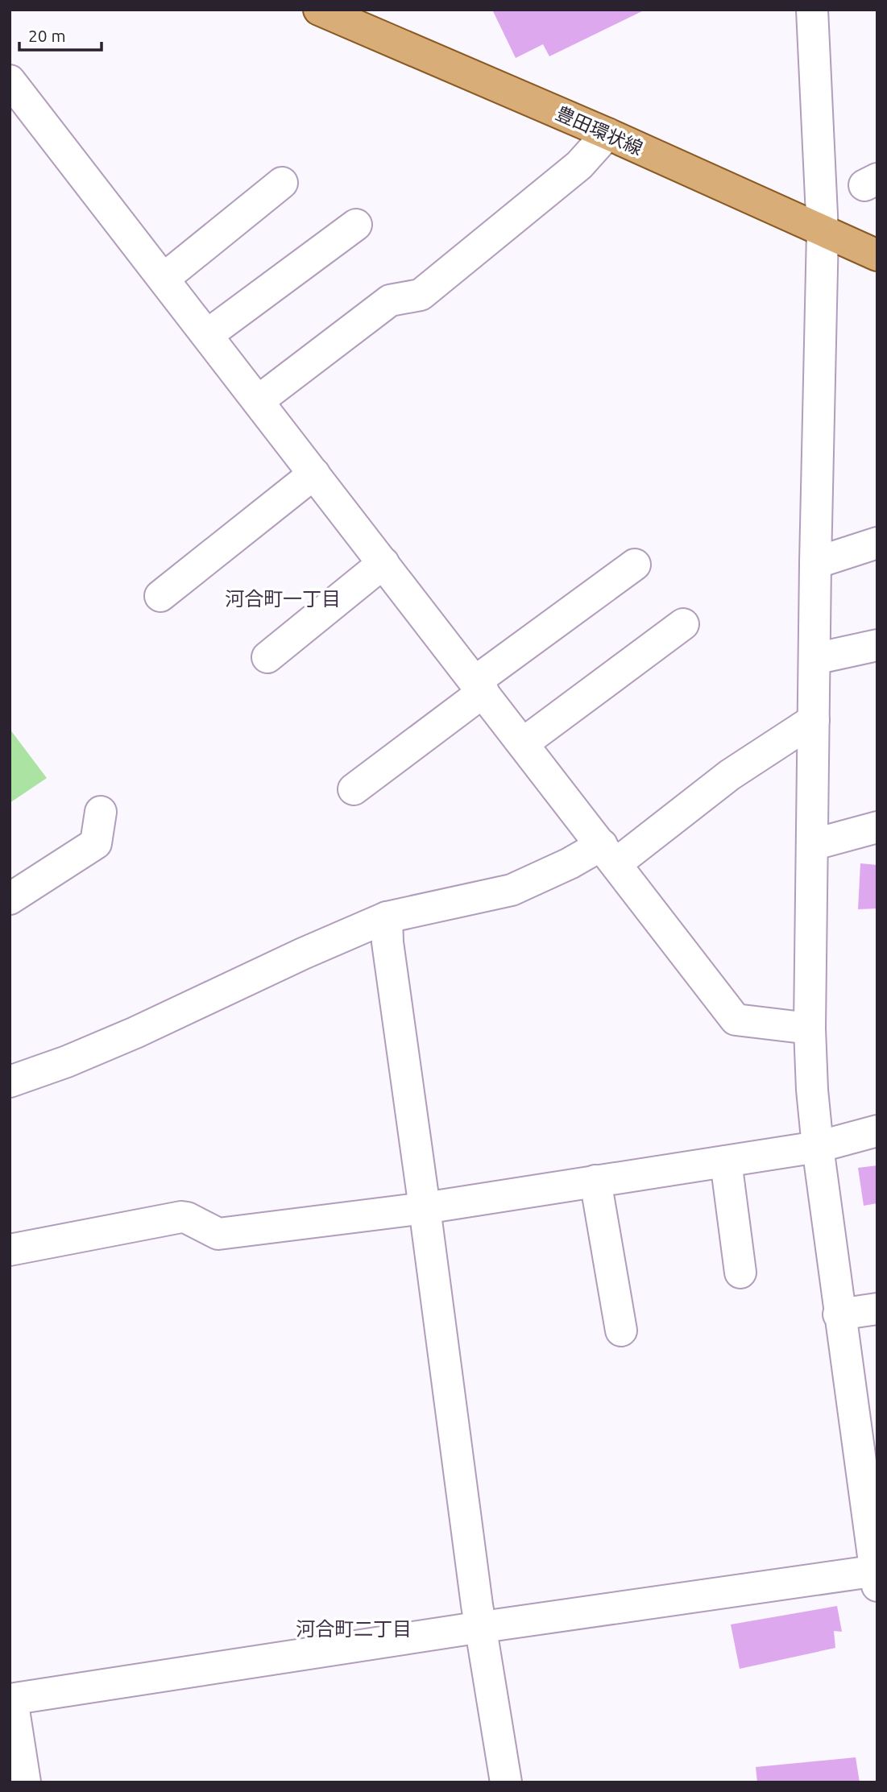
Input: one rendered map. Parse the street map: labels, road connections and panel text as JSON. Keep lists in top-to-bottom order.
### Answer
{
  "streets": {
    "main road": ["豊田環状線"]
  },
  "districts": ["河合町一丁目", "河合町二丁目"],
  "scale_bar": "20 m"
}
